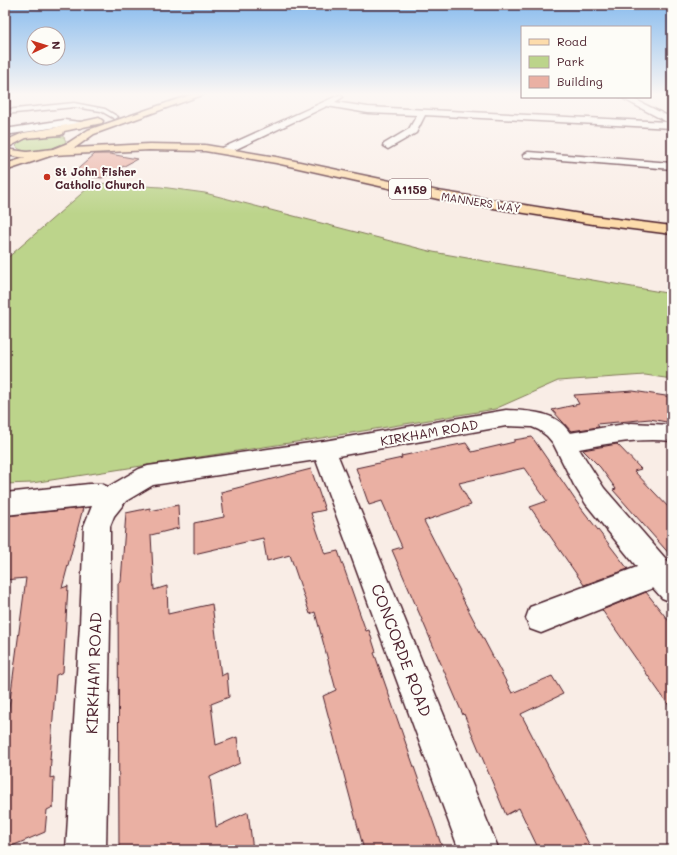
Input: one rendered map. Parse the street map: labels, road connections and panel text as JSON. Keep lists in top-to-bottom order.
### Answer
{
  "streets": {
    "main road": ["A1159", "MANNERS WAY"],
    "street": ["KIRKHAM ROAD", "CONCORDE ROAD"]
  },
  "crossings": [
    ["A1159", "MANNERS WAY"],
    ["KIRKHAM ROAD", "CONCORDE ROAD"]
  ],
  "places": ["St John Fisher Catholic Church"],
  "legend": ["Road", "Park", "Building"],
  "north": "right"
}
